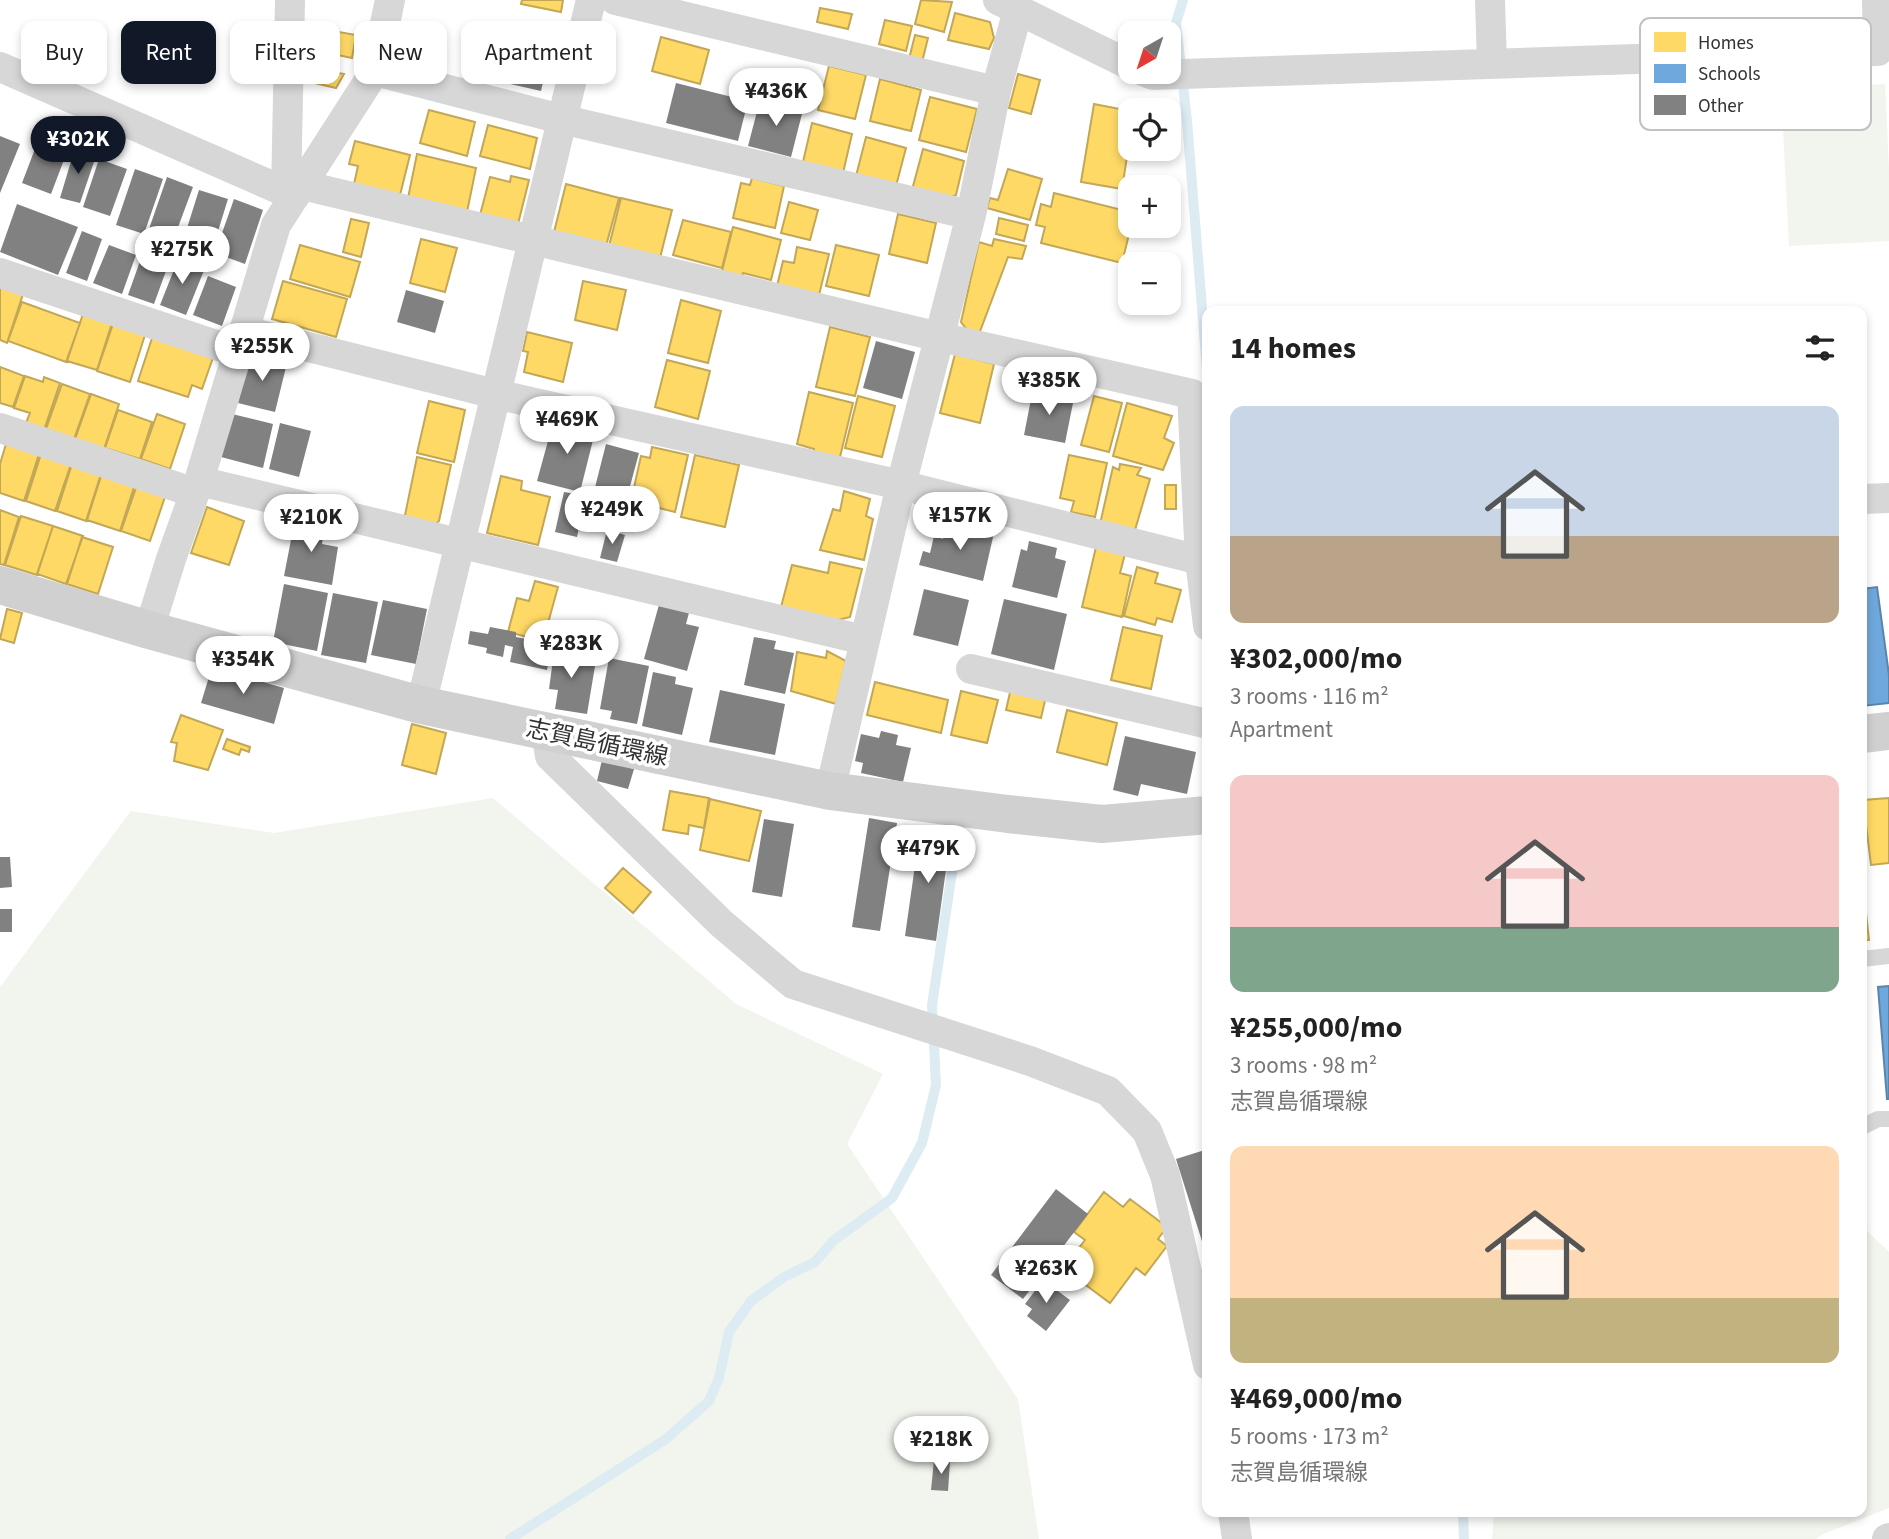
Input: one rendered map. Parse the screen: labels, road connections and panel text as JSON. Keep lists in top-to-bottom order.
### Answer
{
  "streets": {
    "main road": ["志賀島循環線"]
  },
  "legend": ["Homes", "Schools", "Other"],
  "north": "bottom left",
  "page": {
    "map_buttons": ["+", "−"],
    "chip": [
      "Buy",
      "Rent",
      "Filters",
      "New",
      "Apartment"
    ],
    "price": [
      "¥436K",
      "¥302K",
      "¥275K",
      "¥255K",
      "¥385K",
      "¥469K",
      "¥249K",
      "¥157K",
      "¥210K",
      "¥283K",
      "¥354K",
      "¥479K",
      "¥263K",
      "¥218K"
    ],
    "heading": "14 homes",
    "list": [
      {
        "name": "¥302,000/mo",
        "note": "3 rooms · 116 m² · Apartment"
      },
      {
        "name": "¥255,000/mo",
        "note": "3 rooms · 98 m² · 志賀島循環線"
      },
      {
        "name": "¥469,000/mo",
        "note": "5 rooms · 173 m² · 志賀島循環線"
      }
    ]
  }
}
